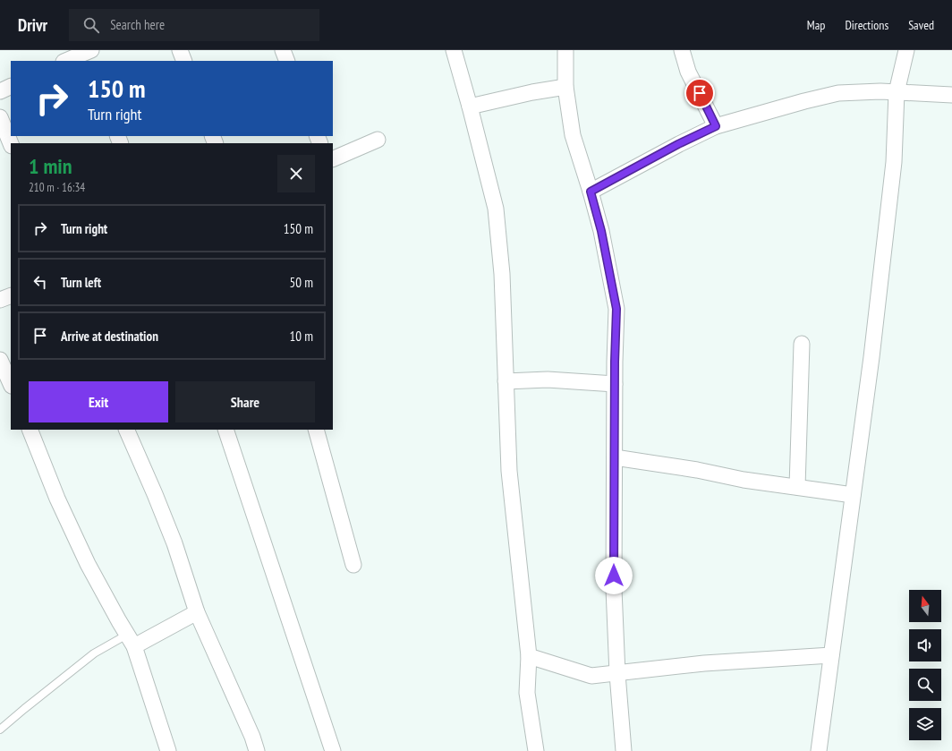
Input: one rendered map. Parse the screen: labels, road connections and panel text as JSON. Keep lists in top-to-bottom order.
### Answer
{
  "north": "top",
  "page": {
    "header": "Drivr",
    "search": "Search here",
    "nav": ["Map", "Directions", "Saved"],
    "turn": ["150 m", "Turn right"],
    "heading": ["1 min", "210 m · 16:34"],
    "list": [
      {
        "name": "Turn right",
        "value": "150 m"
      },
      {
        "name": "Turn left",
        "value": "50 m"
      },
      {
        "name": "Arrive at destination",
        "value": "10 m"
      }
    ],
    "buttons": ["Exit", "Share"]
  }
}
